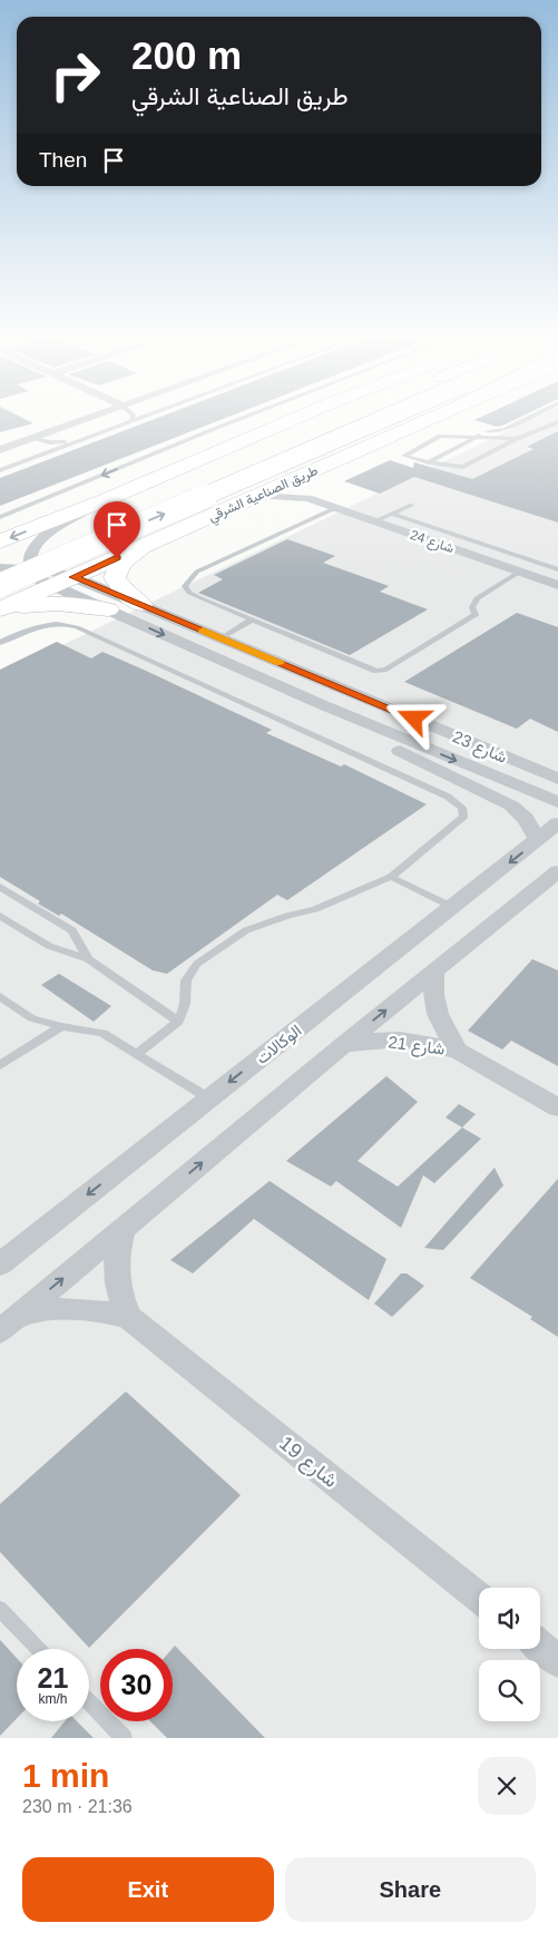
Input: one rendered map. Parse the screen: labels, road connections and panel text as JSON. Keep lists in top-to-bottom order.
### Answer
{
  "streets": {
    "main road": ["طريق الصناعية الشرقي"],
    "street": [
      "شارع 24",
      "شارع 23",
      "الوكالات",
      "شارع 21",
      "شارع 19"
    ]
  },
  "crossings": [
    ["طريق الصناعية الشرقي", "شارع 24"],
    ["طريق الصناعية الشرقي", "شارع 23"],
    ["شارع 23", "الوكالات"]
  ],
  "page": {
    "turn": ["200 m", "طريق الصناعية الشرقي"],
    "then": "Then",
    "speed": "21 km/h",
    "limit": "30",
    "heading": ["1 min", "230 m · 21:36"],
    "buttons": ["Exit", "Share"]
  }
}
